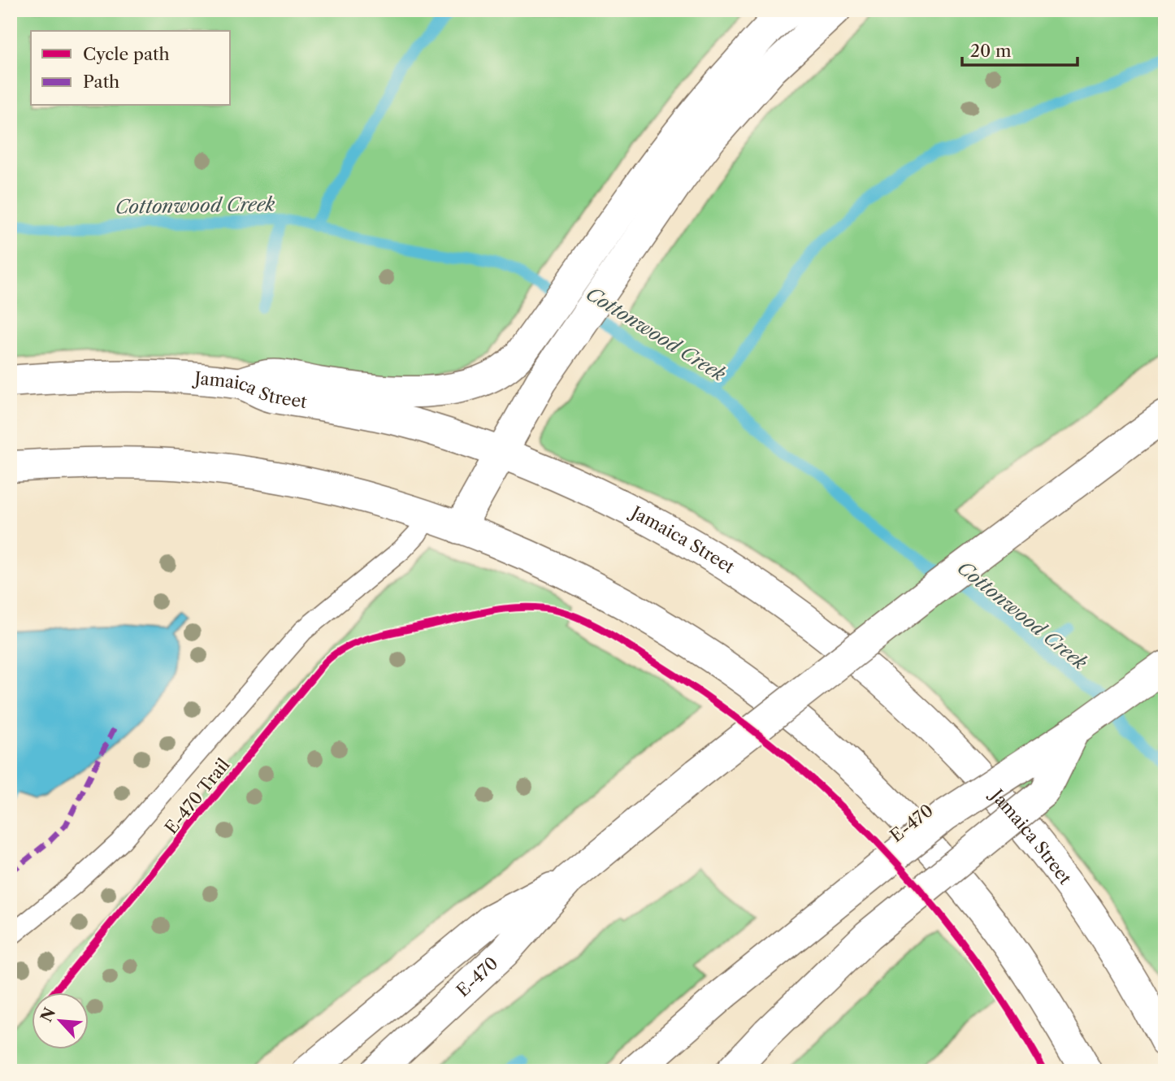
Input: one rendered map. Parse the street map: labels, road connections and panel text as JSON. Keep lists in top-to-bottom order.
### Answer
{
  "streets": {
    "main road": ["Jamaica Street", "E-470"],
    "cycle path": ["E-470 Trail"]
  },
  "water": ["Cottonwood Creek"],
  "legend": ["Cycle path", "Path"],
  "scale_bar": "20 m",
  "north": "top left"
}
